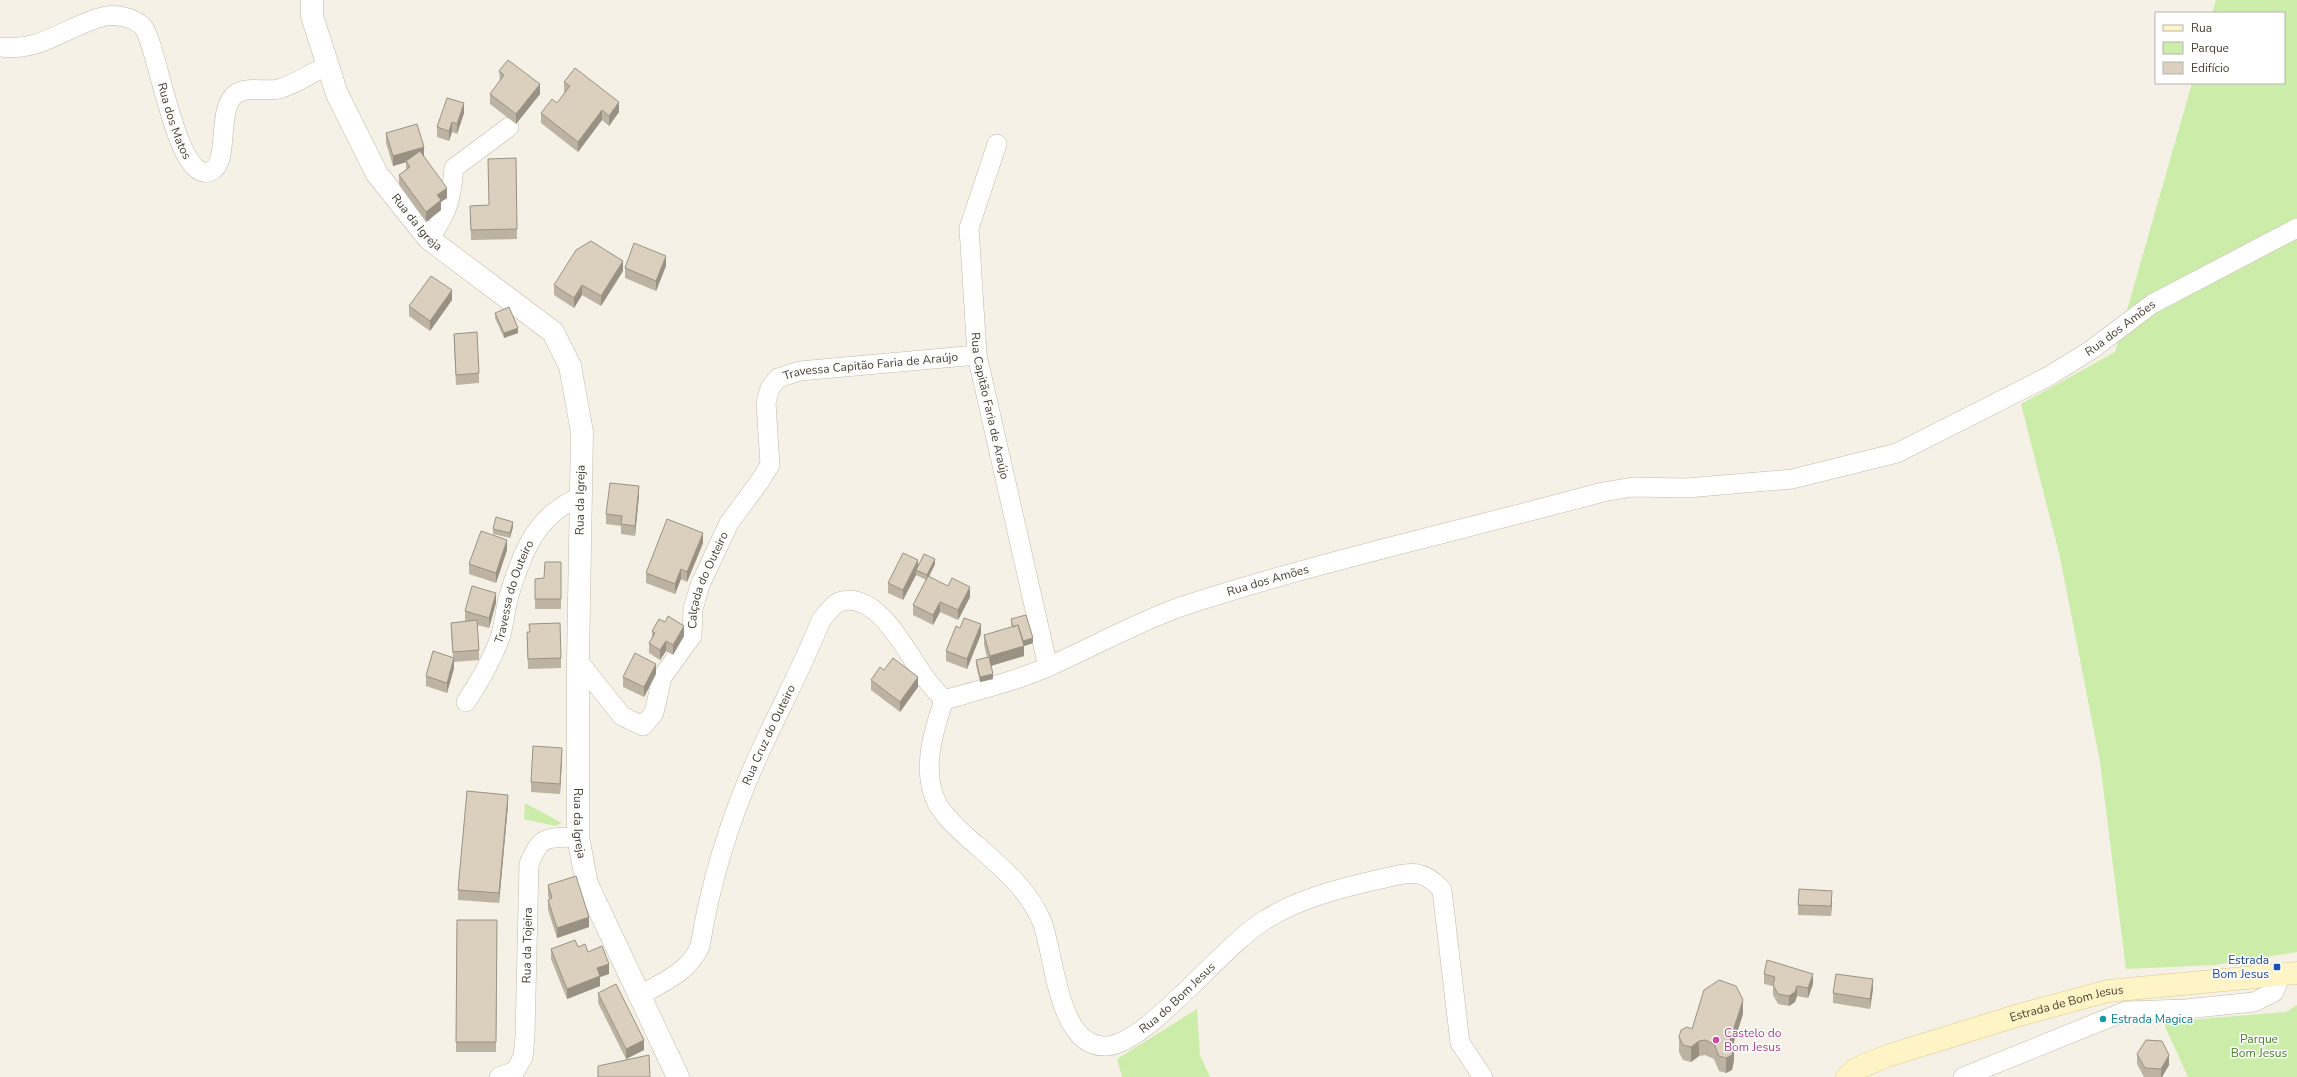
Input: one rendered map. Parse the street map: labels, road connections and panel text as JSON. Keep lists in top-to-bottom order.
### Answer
{
  "streets": {
    "main road": ["Estrada de Bom Jesus"],
    "street": [
      "Rua dos Matos",
      "Rua da Igreja",
      "Rua dos Amões",
      "Travessa Capitão Faria de Araújo",
      "Rua Capitão Faria de Araújo",
      "Calçada do Outeiro",
      "Travessa do Outeiro",
      "Rua Cruz do Outeiro",
      "Rua da Tojeira",
      "Rua do Bom Jesus"
    ]
  },
  "crossings": [
    ["Rua dos Matos", "Rua da Igreja"],
    ["Rua da Igreja", "Calçada do Outeiro"],
    ["Rua da Igreja", "Travessa do Outeiro"],
    ["Rua da Igreja", "Rua Cruz do Outeiro"],
    ["Rua da Igreja", "Rua da Tojeira"],
    ["Rua dos Amões", "Rua Capitão Faria de Araújo"],
    ["Rua dos Amões", "Rua Cruz do Outeiro"],
    ["Rua dos Amões", "Rua do Bom Jesus"],
    ["Travessa Capitão Faria de Araújo", "Rua Capitão Faria de Araújo"],
    ["Travessa Capitão Faria de Araújo", "Calçada do Outeiro"],
    ["Rua Cruz do Outeiro", "Rua do Bom Jesus"]
  ],
  "parks": ["Parque Bom Jesus"],
  "places": {
    "transit": ["Estrada Bom Jesus"],
    "other": ["Estrada Magica", "Castelo do Bom Jesus"]
  },
  "legend": ["Rua", "Parque", "Edifício"]
}
